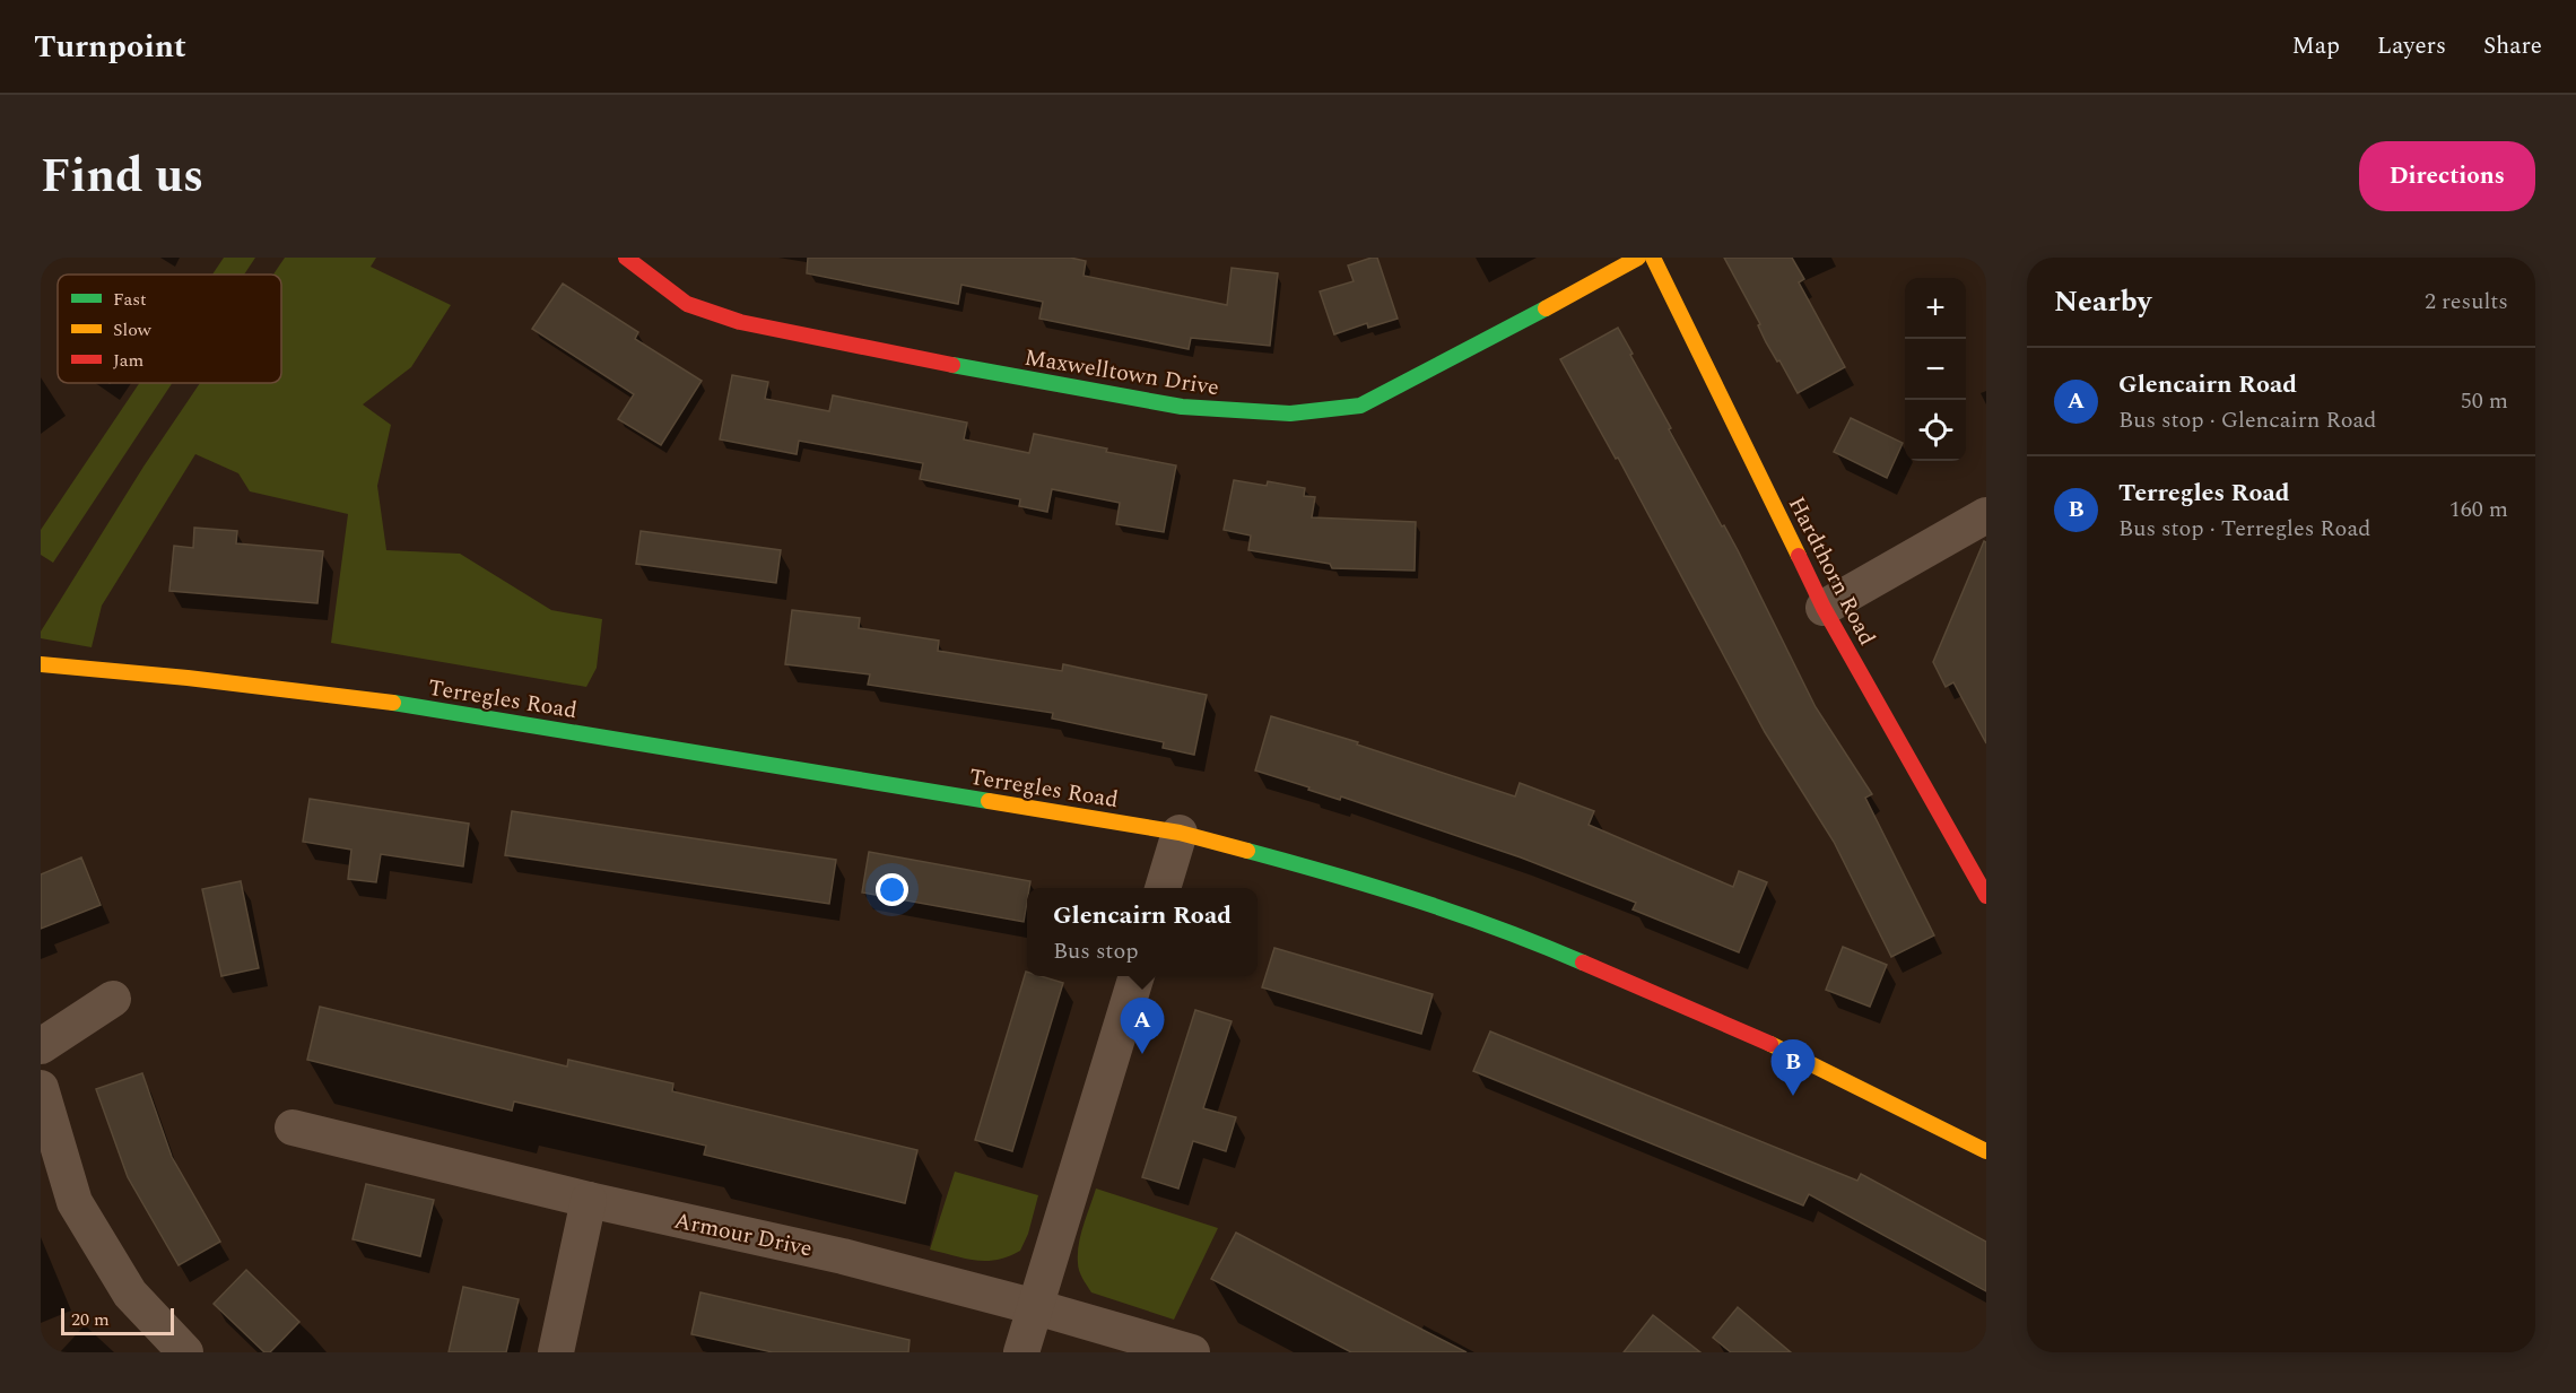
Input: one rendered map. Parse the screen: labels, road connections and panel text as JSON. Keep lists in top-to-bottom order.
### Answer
{
  "streets": {
    "street": [
      "Maxwelltown Drive",
      "Hardthorn Road",
      "Terregles Road",
      "Armour Drive"
    ]
  },
  "legend": ["Fast", "Slow", "Jam"],
  "scale_bar": "20 m",
  "page": {
    "header": "Turnpoint",
    "nav": ["Map", "Layers", "Share"],
    "title": "Find us",
    "buttons": "Directions",
    "heading": ["Nearby", "2 results"],
    "map_buttons": ["+", "−"],
    "list": [
      {
        "mark": "A",
        "name": "Glencairn Road",
        "note": "Bus stop · Glencairn Road",
        "value": "50 m"
      },
      {
        "mark": "B",
        "name": "Terregles Road",
        "note": "Bus stop · Terregles Road",
        "value": "160 m"
      }
    ],
    "popup": ["Glencairn Road", "Bus stop"],
    "pins": ["A", "B"],
    "scale": "20 m"
  }
}
